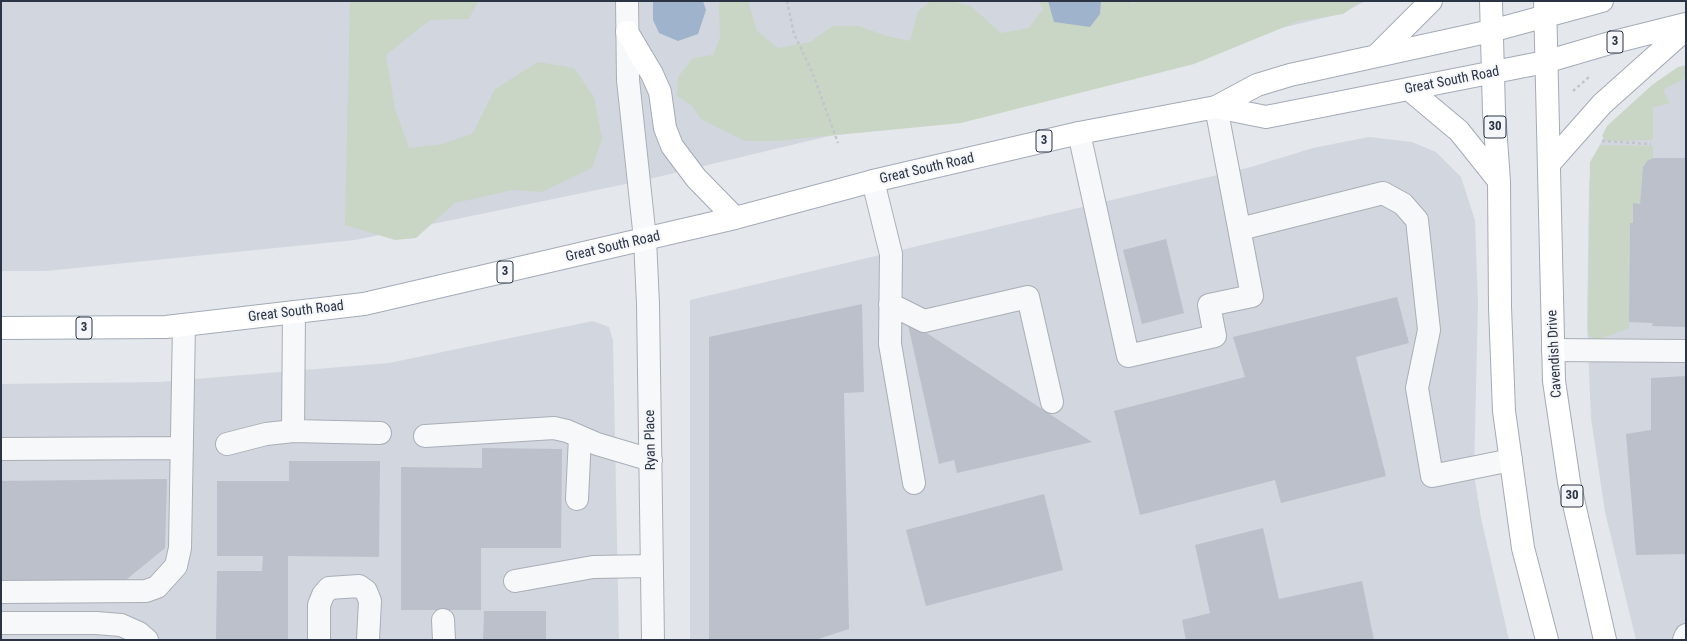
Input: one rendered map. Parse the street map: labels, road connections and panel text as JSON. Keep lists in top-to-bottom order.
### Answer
{
  "streets": {
    "main road": [
      "3",
      "Great South Road",
      "30",
      "Cavendish Drive"
    ],
    "street": ["Ryan Place"]
  },
  "crossings": [
    ["Great South Road", "30"],
    ["Great South Road", "Cavendish Drive"],
    ["Great South Road", "Ryan Place"],
    ["30", "Cavendish Drive"]
  ]
}
